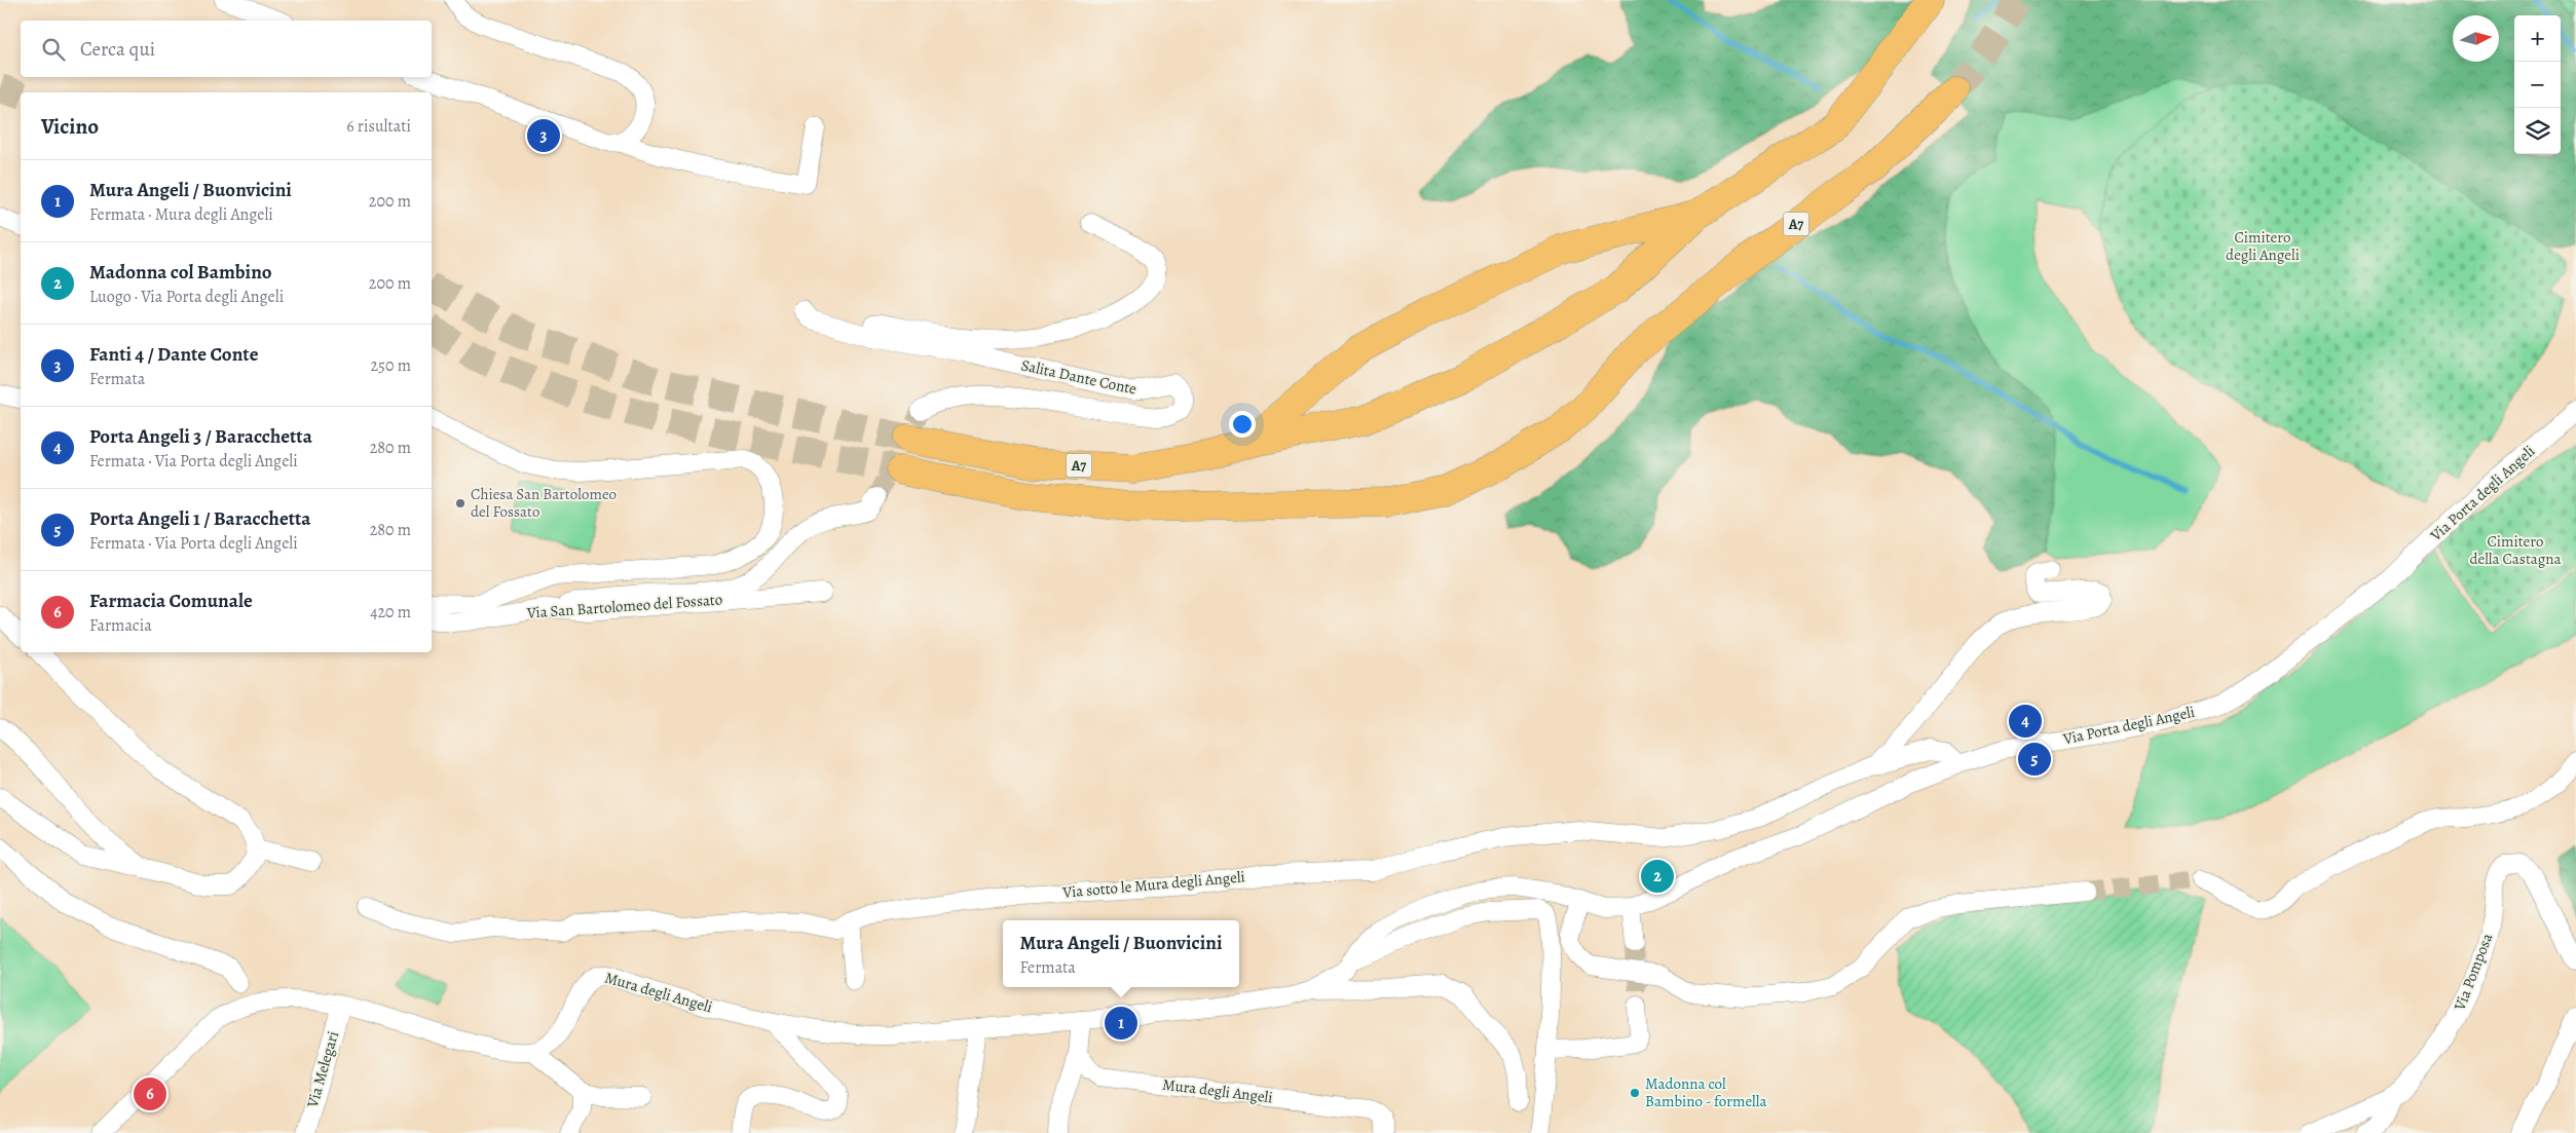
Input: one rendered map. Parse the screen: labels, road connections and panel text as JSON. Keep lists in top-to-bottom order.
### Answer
{
  "streets": {
    "highway": ["A7"],
    "street": [
      "Salita Dante Conte",
      "Via Porta degli Angeli",
      "Via San Bartolomeo del Fossato",
      "Via sotto le Mura degli Angeli",
      "Via Pomposa",
      "Mura degli Angeli",
      "Via Melegari"
    ]
  },
  "crossings": [
    ["Via Porta degli Angeli", "Via sotto le Mura degli Angeli"],
    ["Via Porta degli Angeli", "Mura degli Angeli"]
  ],
  "parks": ["Cimitero degli Angeli", "Cimitero della Castagna"],
  "places": ["Chiesa San Bartolomeo del Fossato", "Madonna col Bambino - formella"],
  "north": "right",
  "page": {
    "map_buttons": ["+", "−"],
    "search": "Cerca qui",
    "heading": ["Vicino", "6 risultati"],
    "pins": [
      "3",
      "4",
      "5",
      "2",
      "1",
      "6"
    ],
    "list": [
      {
        "mark": "1",
        "name": "Mura Angeli / Buonvicini",
        "note": "Fermata · Mura degli Angeli",
        "value": "200 m"
      },
      {
        "mark": "2",
        "name": "Madonna col Bambino",
        "note": "Luogo · Via Porta degli Angeli",
        "value": "200 m"
      },
      {
        "mark": "3",
        "name": "Fanti 4 / Dante Conte",
        "note": "Fermata",
        "value": "250 m"
      },
      {
        "mark": "4",
        "name": "Porta Angeli 3 / Baracchetta",
        "note": "Fermata · Via Porta degli Angeli",
        "value": "280 m"
      },
      {
        "mark": "5",
        "name": "Porta Angeli 1 / Baracchetta",
        "note": "Fermata · Via Porta degli Angeli",
        "value": "280 m"
      },
      {
        "mark": "6",
        "name": "Farmacia Comunale",
        "note": "Farmacia",
        "value": "420 m"
      }
    ],
    "popup": ["Mura Angeli / Buonvicini", "Fermata"]
  }
}
